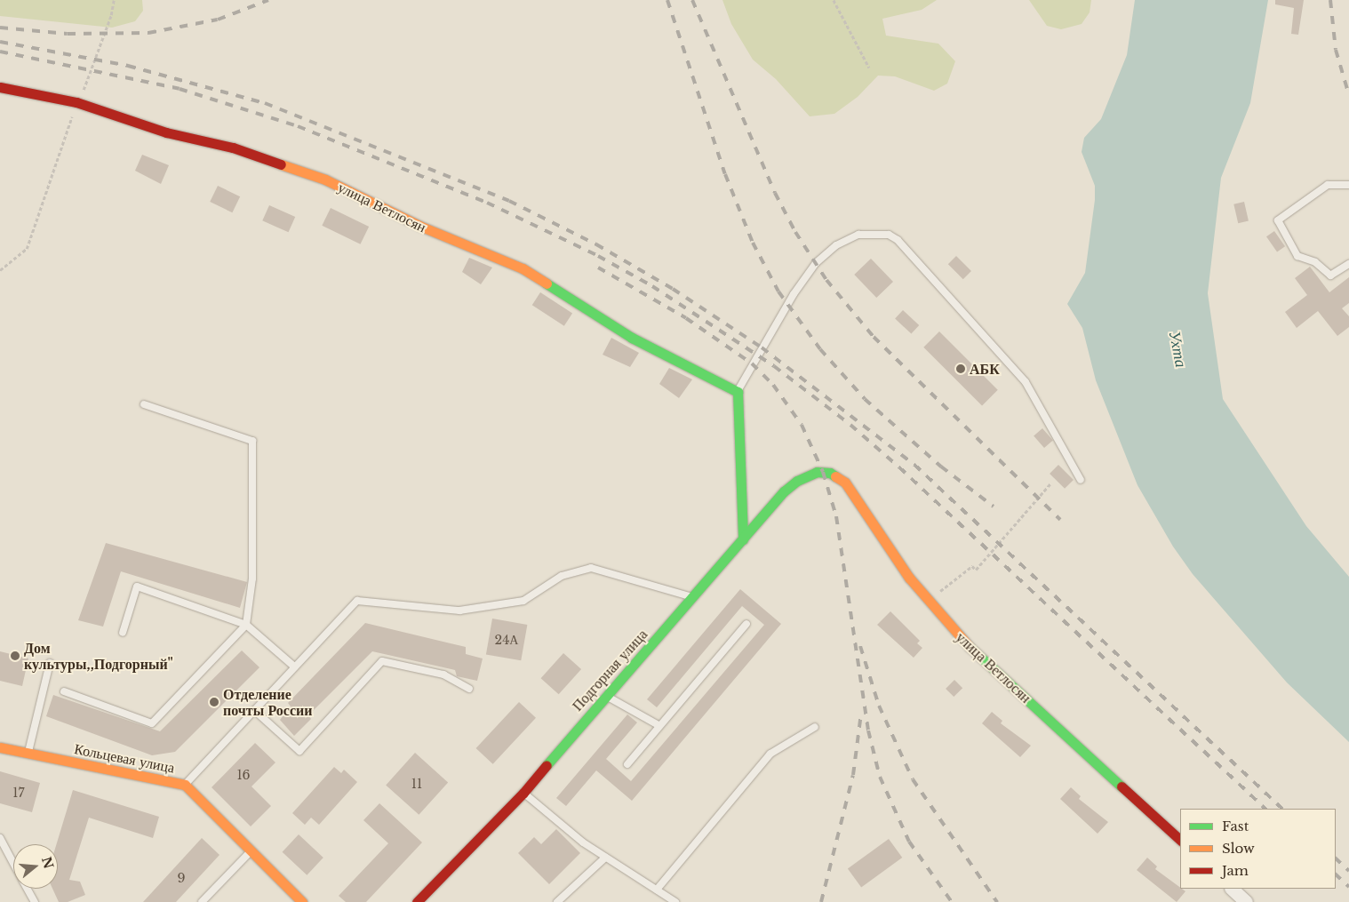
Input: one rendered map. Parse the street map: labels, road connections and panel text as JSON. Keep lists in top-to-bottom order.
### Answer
{
  "streets": {
    "street": ["улица Ветлосян", "Подгорная улица", "Кольцевая улица"]
  },
  "crossings": [
    ["улица Ветлосян", "Подгорная улица"]
  ],
  "water": ["Ухта"],
  "places": ["АБК", "Дом культуры,,Подгорный\"", "Отделение почты России"],
  "house_numbers": [
    "24А",
    "16",
    "11",
    "17",
    "9"
  ],
  "legend": ["Fast", "Slow", "Jam"],
  "north": "right"
}
